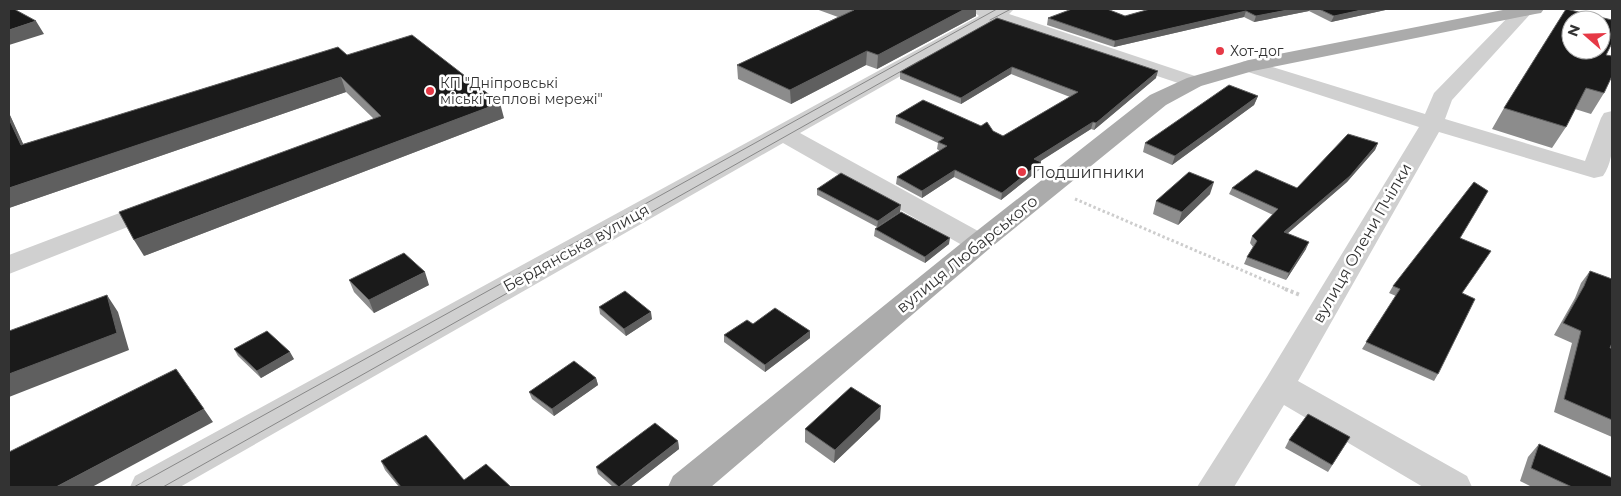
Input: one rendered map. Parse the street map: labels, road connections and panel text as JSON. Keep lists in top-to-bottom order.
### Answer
{
  "streets": {
    "main road": ["вулиця Любарського"],
    "street": ["вулиця Олени Пчілки", "Бердянська вулиця"]
  },
  "crossings": [
    ["вулиця Олени Пчілки", "вулиця Любарського"]
  ],
  "places": ["Хот-дог", "КП \"Дніпровські міські теплові мережі\"", "Подшипники"],
  "north": "left"
}
